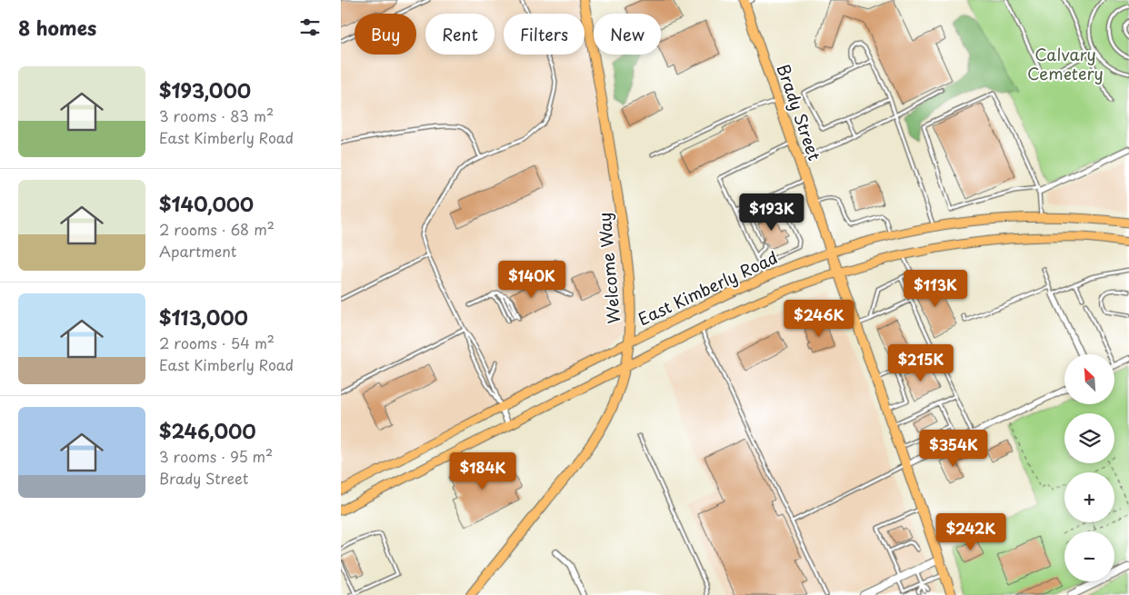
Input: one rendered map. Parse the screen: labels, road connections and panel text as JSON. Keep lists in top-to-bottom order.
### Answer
{
  "streets": {
    "highway": ["Brady Street", "Welcome Way"],
    "main road": ["East Kimberly Road"]
  },
  "crossings": [
    ["Brady Street", "East Kimberly Road"],
    ["Welcome Way", "East Kimberly Road"]
  ],
  "parks": ["Calvary Cemetery"],
  "north": "top left",
  "page": {
    "heading": "8 homes",
    "chip": [
      "Buy",
      "Rent",
      "Filters",
      "New"
    ],
    "list": [
      {
        "name": "$193,000",
        "note": "3 rooms · 83 m² · East Kimberly Road"
      },
      {
        "name": "$140,000",
        "note": "2 rooms · 68 m² · Apartment"
      },
      {
        "name": "$113,000",
        "note": "2 rooms · 54 m² · East Kimberly Road"
      },
      {
        "name": "$246,000",
        "note": "3 rooms · 95 m² · Brady Street"
      }
    ],
    "price": [
      "$193K",
      "$140K",
      "$113K",
      "$246K",
      "$215K",
      "$354K",
      "$184K",
      "$242K"
    ],
    "map_buttons": ["+", "−"]
  }
}
